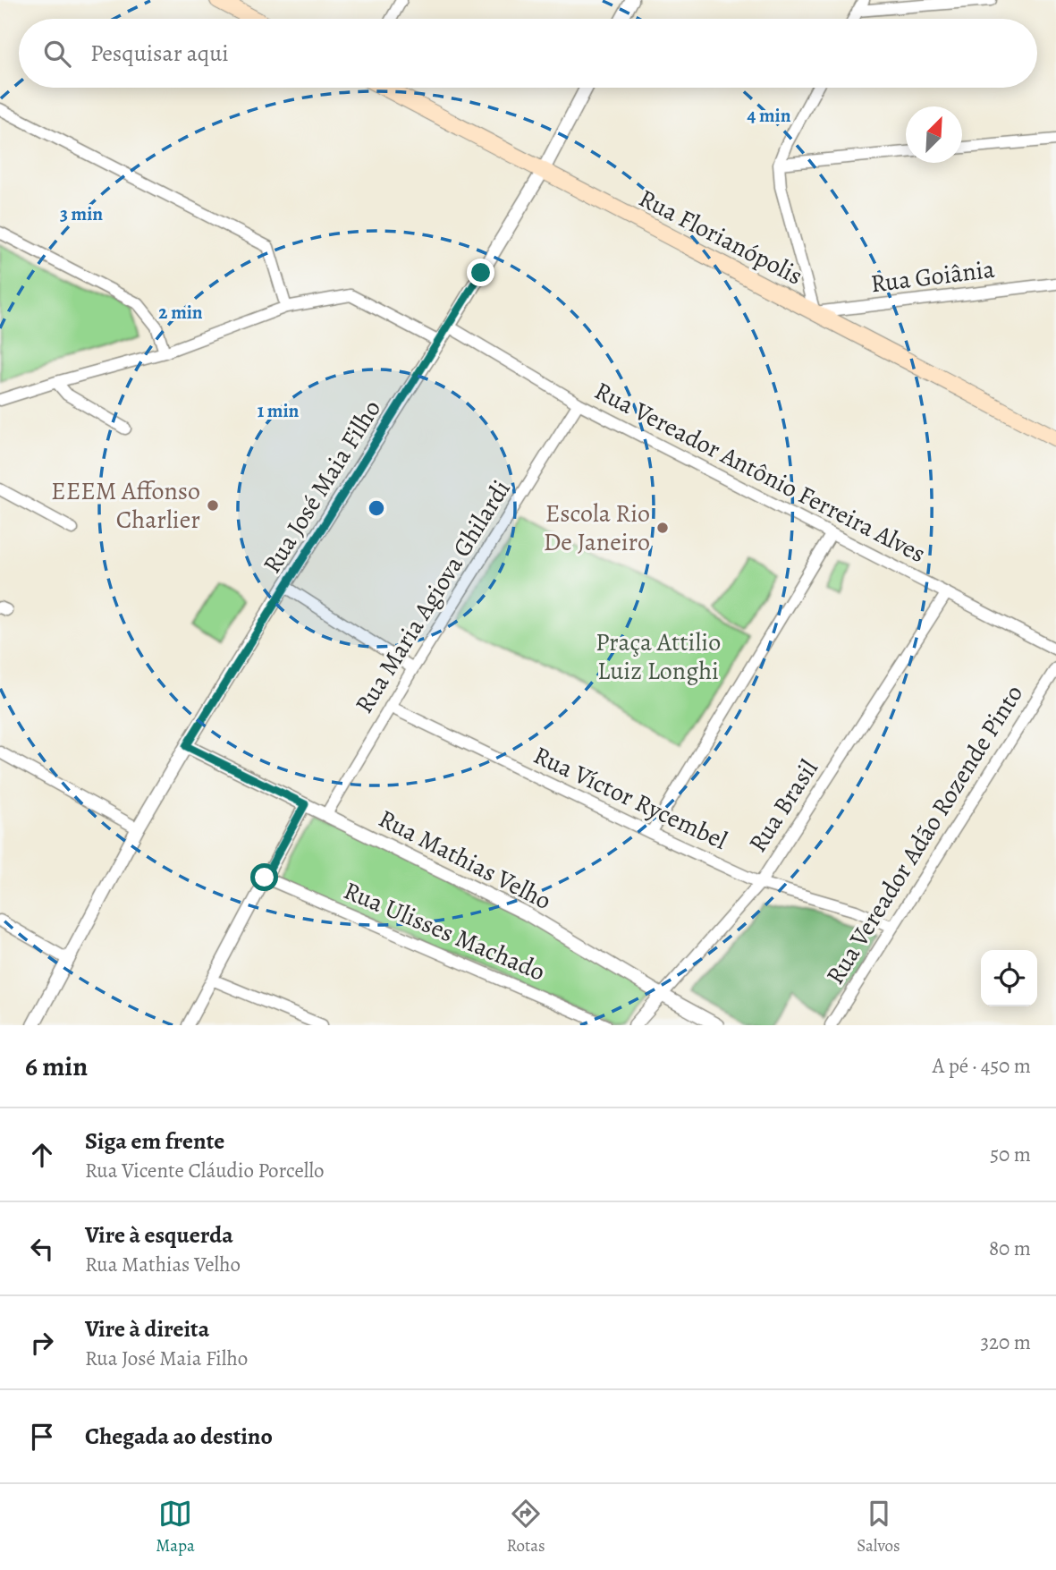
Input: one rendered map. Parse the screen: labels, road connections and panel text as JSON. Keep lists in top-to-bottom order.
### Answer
{
  "streets": {
    "main road": ["Rua Florianópolis"],
    "street": [
      "Rua Goiânia",
      "Rua Vereador Antônio Ferreira Alves",
      "Rua José Maia Filho",
      "Rua Maria Agiova Ghilardi",
      "Rua Víctor Rycembel",
      "Rua Brasil",
      "Rua Vereador Adão Rozende Pinto",
      "Rua Mathias Velho",
      "Rua Ulisses Machado"
    ]
  },
  "crossings": [
    ["Rua Florianópolis", "Rua Goiânia"],
    ["Rua Florianópolis", "Rua José Maia Filho"],
    ["Rua Vereador Antônio Ferreira Alves", "Rua José Maia Filho"],
    ["Rua Vereador Antônio Ferreira Alves", "Rua Maria Agiova Ghilardi"],
    ["Rua Vereador Antônio Ferreira Alves", "Rua Brasil"],
    ["Rua José Maia Filho", "Rua Mathias Velho"],
    ["Rua Maria Agiova Ghilardi", "Rua Víctor Rycembel"],
    ["Rua Maria Agiova Ghilardi", "Rua Mathias Velho"],
    ["Rua Víctor Rycembel", "Rua Brasil"],
    ["Rua Víctor Rycembel", "Rua Vereador Adão Rozende Pinto"],
    ["Rua Brasil", "Rua Mathias Velho"]
  ],
  "parks": ["Praça Attilio Luiz Longhi"],
  "places": ["EEEM Affonso Charlier", "Escola Rio De Janeiro"],
  "north": "top right",
  "page": {
    "search": "Pesquisar aqui",
    "heading": ["6 min", "A pé · 450 m"],
    "list": [
      ["Siga em frente", "Rua Vicente Cláudio Porcello", "50 m"],
      ["Vire à esquerda", "Rua Mathias Velho", "80 m"],
      ["Vire à direita", "Rua José Maia Filho", "320 m"],
      "Chegada ao destino"
    ],
    "nav": ["Mapa", "Rotas", "Salvos"]
  },
  "rings": [
    "4 min",
    "3 min",
    "2 min",
    "1 min"
  ]
}
